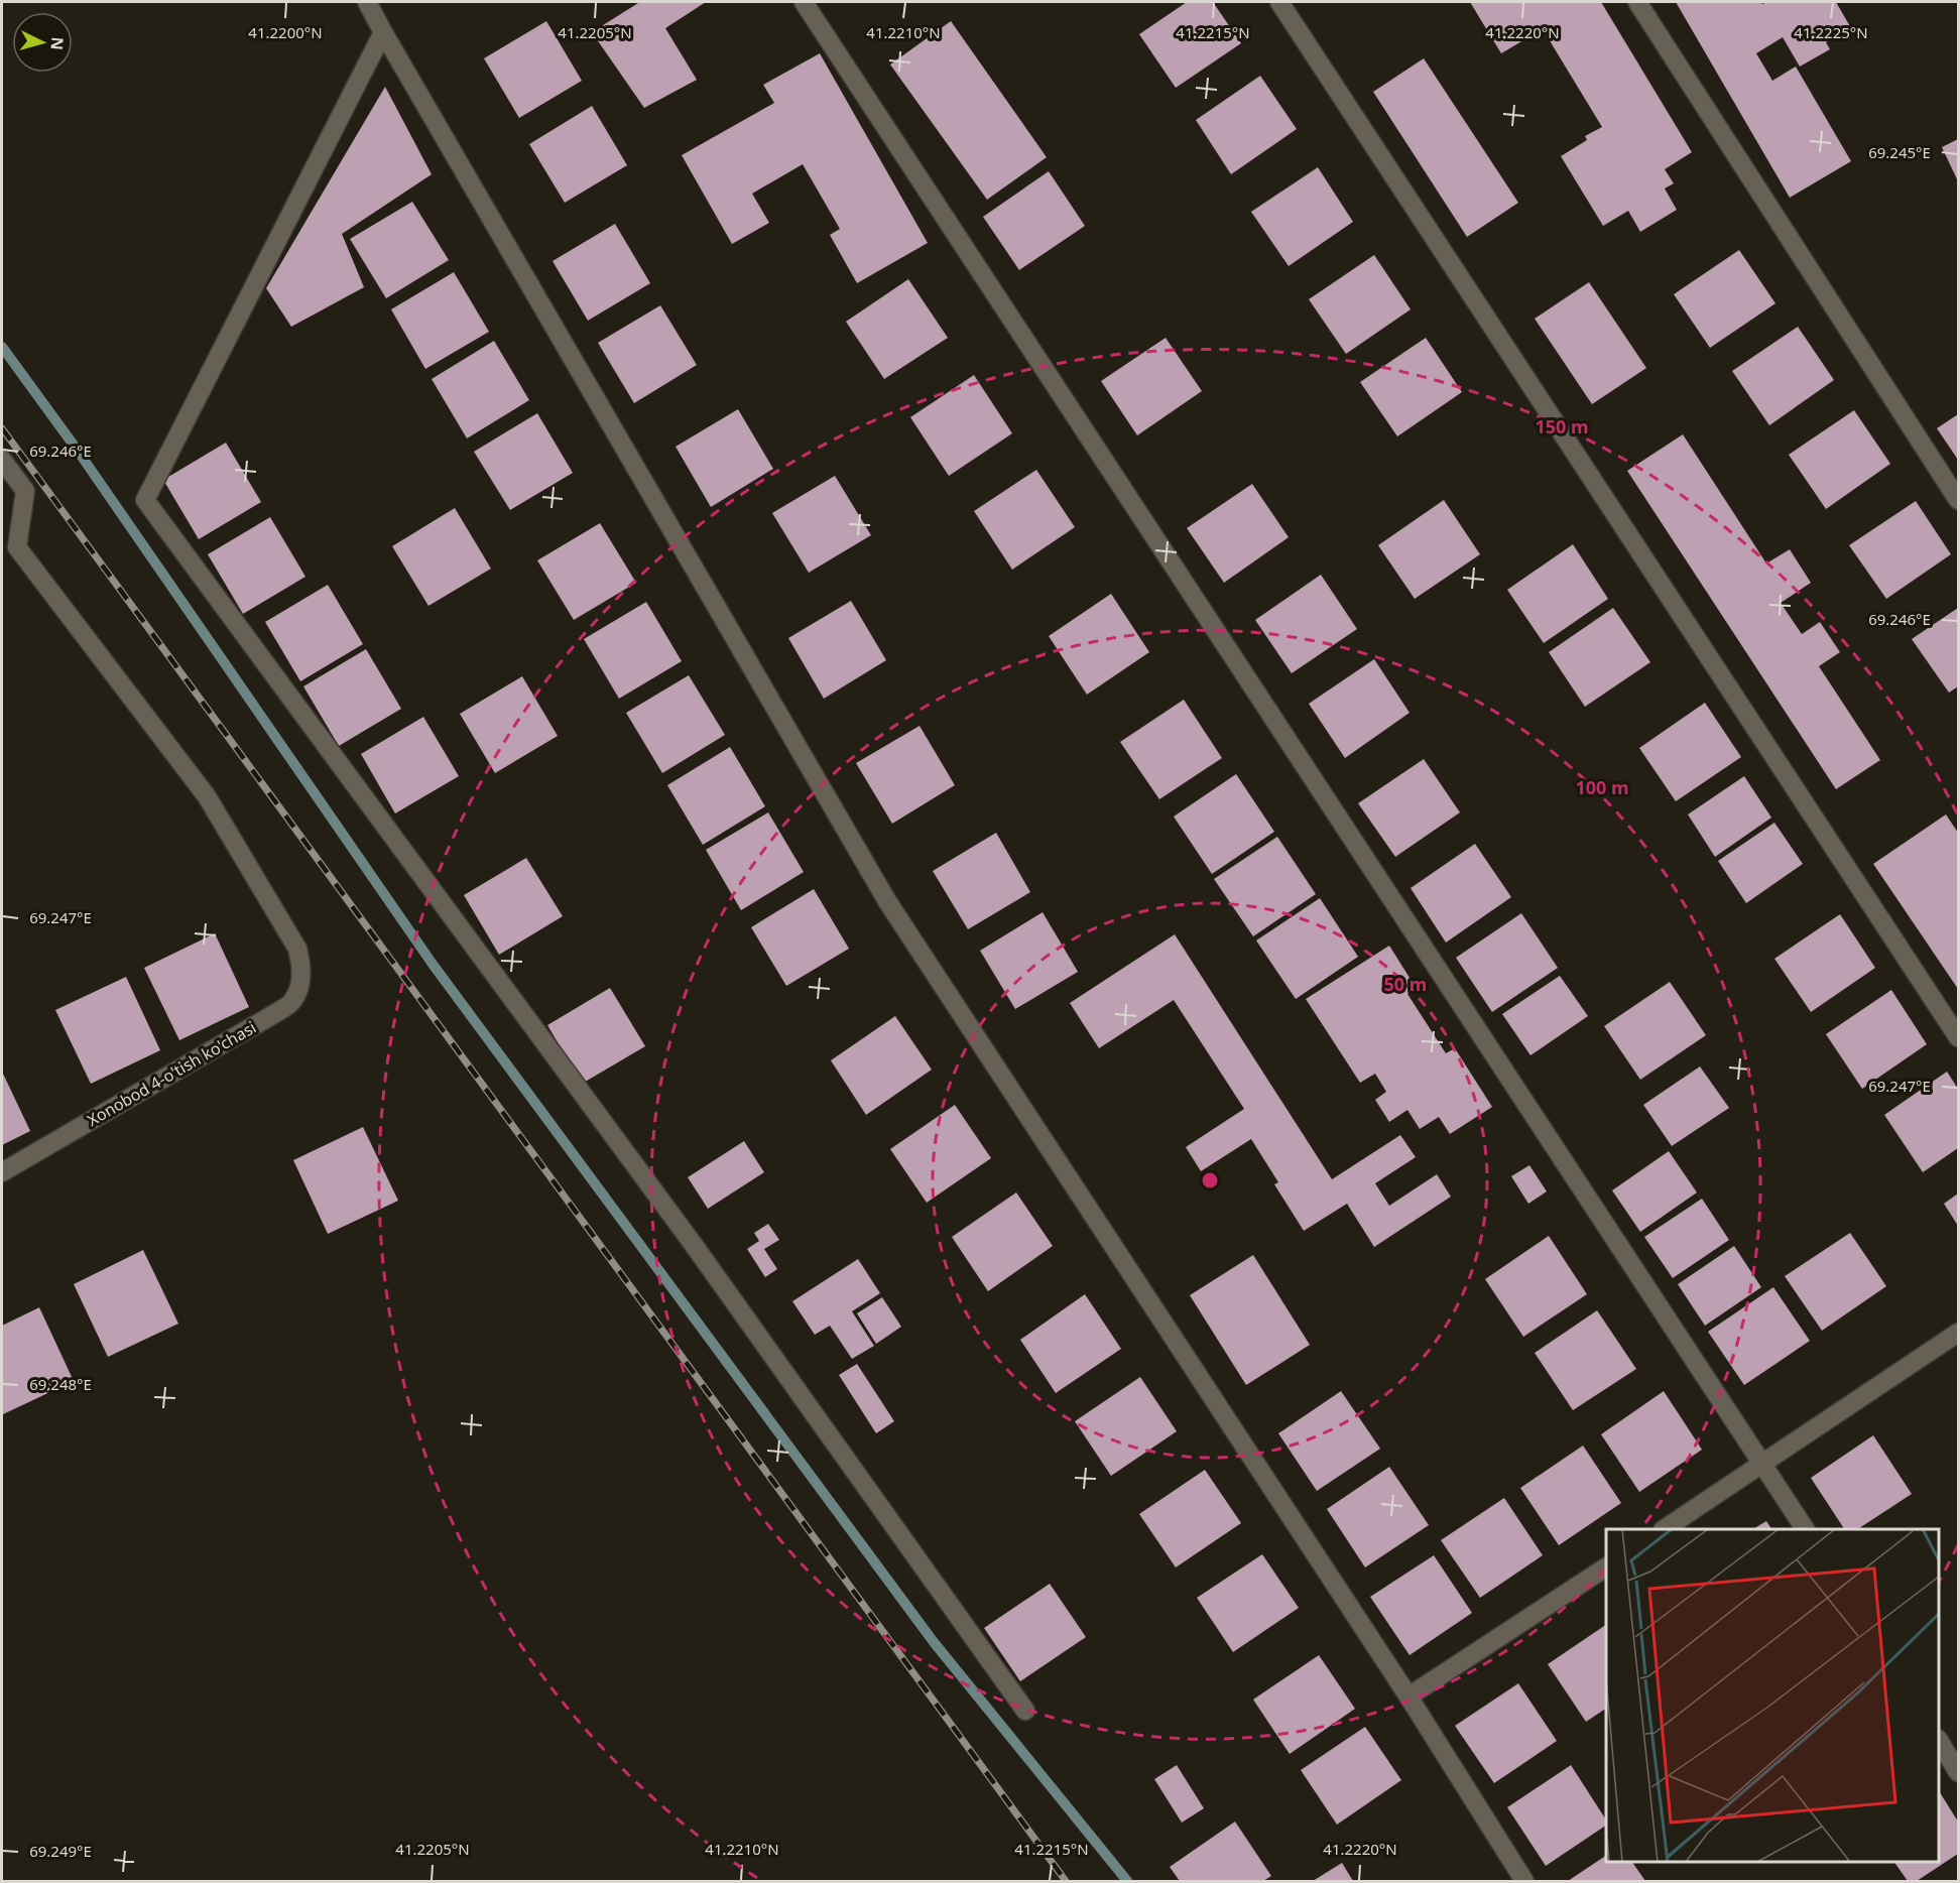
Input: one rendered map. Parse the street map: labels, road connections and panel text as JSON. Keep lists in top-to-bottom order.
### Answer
{
  "streets": {
    "street": ["Xonobod 4-o'tish ko'chasi"]
  },
  "north": "right",
  "coordinates": [
    "41.2200°N",
    "41.2205°N",
    "41.2210°N",
    "41.2215°N",
    "41.2220°N",
    "41.2225°N",
    "69.245°E",
    "69.246°E",
    "69.247°E",
    "69.248°E",
    "69.249°E"
  ],
  "rings": ["150 m", "100 m", "50 m"]
}
